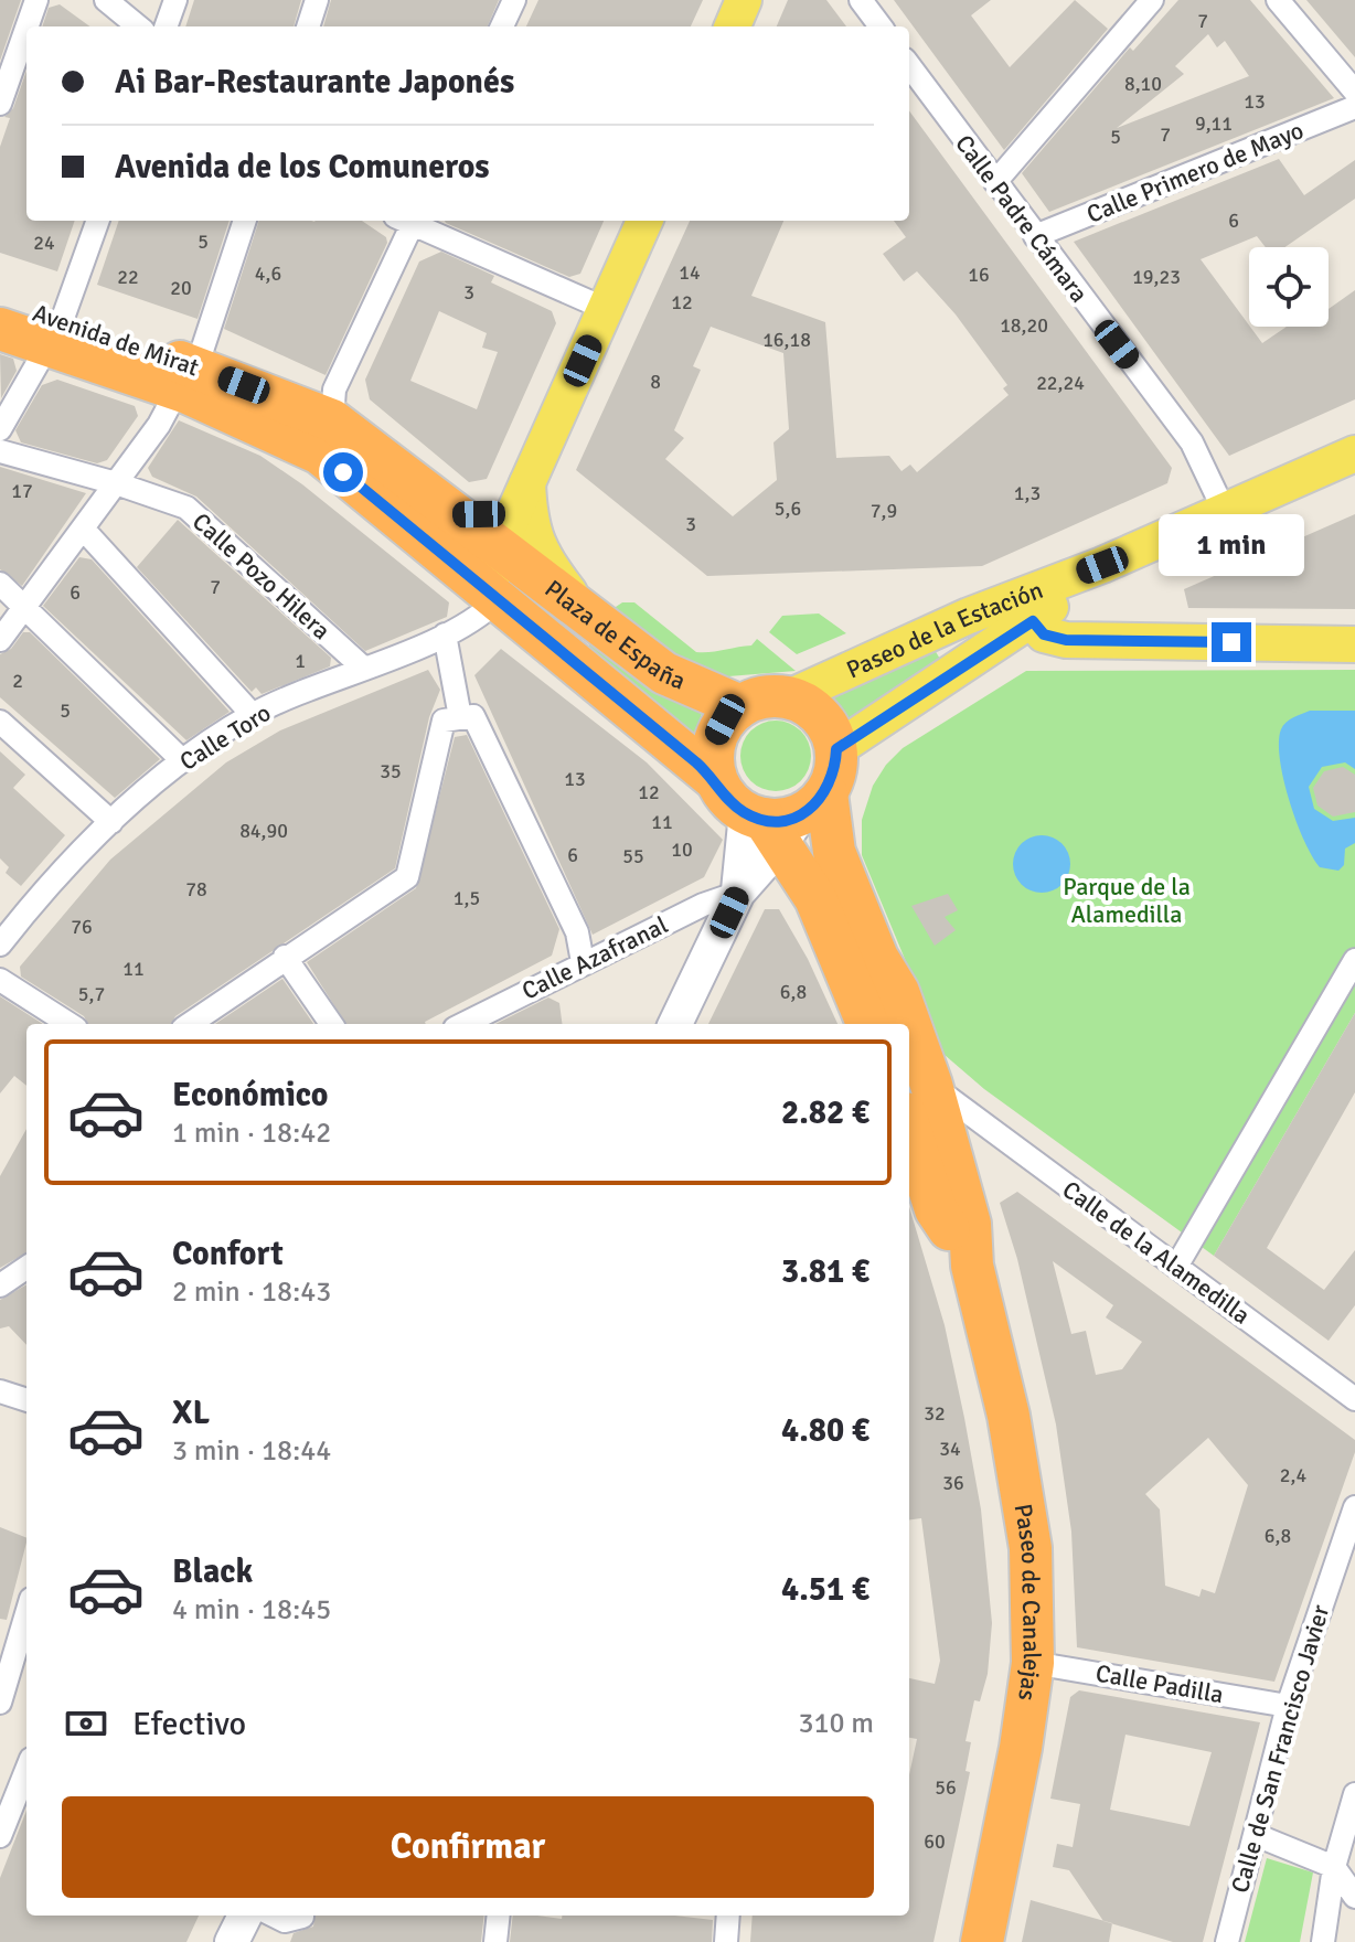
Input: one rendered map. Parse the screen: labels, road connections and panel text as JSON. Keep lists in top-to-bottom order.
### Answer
{
  "streets": {
    "highway": ["Avenida de Mirat", "Plaza de España", "Paseo de Canalejas"],
    "main road": ["Paseo de la Estación"],
    "street": [
      "Calle Primero de Mayo",
      "Calle Padre Cámara",
      "Calle Pozo Hilera",
      "Calle Toro",
      "Calle Azafranal",
      "Calle de la Alamedilla",
      "Calle Padilla",
      "Calle de San Francisco Javier"
    ]
  },
  "crossings": [
    ["Calle Primero de Mayo", "Calle Padre Cámara"],
    ["Calle Padre Cámara", "Paseo de la Estación"],
    ["Avenida de Mirat", "Plaza de España"],
    ["Avenida de Mirat", "Calle Toro"],
    ["Calle Pozo Hilera", "Calle Toro"],
    ["Paseo de la Estación", "Plaza de España"],
    ["Paseo de la Estación", "Paseo de Canalejas"],
    ["Plaza de España", "Calle Toro"],
    ["Plaza de España", "Paseo de Canalejas"],
    ["Calle de la Alamedilla", "Paseo de Canalejas"],
    ["Paseo de Canalejas", "Calle Padilla"],
    ["Calle Padilla", "Calle de San Francisco Javier"]
  ],
  "parks": ["Parque de la Alamedilla"],
  "house_numbers": [
    "7",
    "8,10",
    "13",
    "9,11",
    "7",
    "5",
    "6",
    "5",
    "24",
    "14",
    "4,6",
    "16",
    "22",
    "19,23",
    "20",
    "3",
    "12",
    "18,20",
    "16,18",
    "8",
    "22,24",
    "17",
    "1,3",
    "5,6",
    "7,9",
    "3",
    "7",
    "6",
    "1",
    "2",
    "5",
    "35",
    "13",
    "12",
    "11",
    "84,90",
    "10",
    "6",
    "55",
    "78",
    "1,5",
    "76",
    "11",
    "6,8",
    "5,7",
    "32",
    "34",
    "2,4",
    "36",
    "6,8",
    "56",
    "60"
  ],
  "page": {
    "banner": ["Ai Bar-Restaurante Japonés", "Avenida de los Comuneros"],
    "bubble": "1 min",
    "list": [
      {
        "name": "Económico",
        "note": "1 min · 18:42",
        "value": "2.82 €"
      },
      {
        "name": "Confort",
        "note": "2 min · 18:43",
        "value": "3.81 €"
      },
      {
        "name": "XL",
        "note": "3 min · 18:44",
        "value": "4.80 €"
      },
      {
        "name": "Black",
        "note": "4 min · 18:45",
        "value": "4.51 €"
      }
    ],
    "pay": ["Efectivo", "310 m"],
    "buttons": "Confirmar"
  }
}
